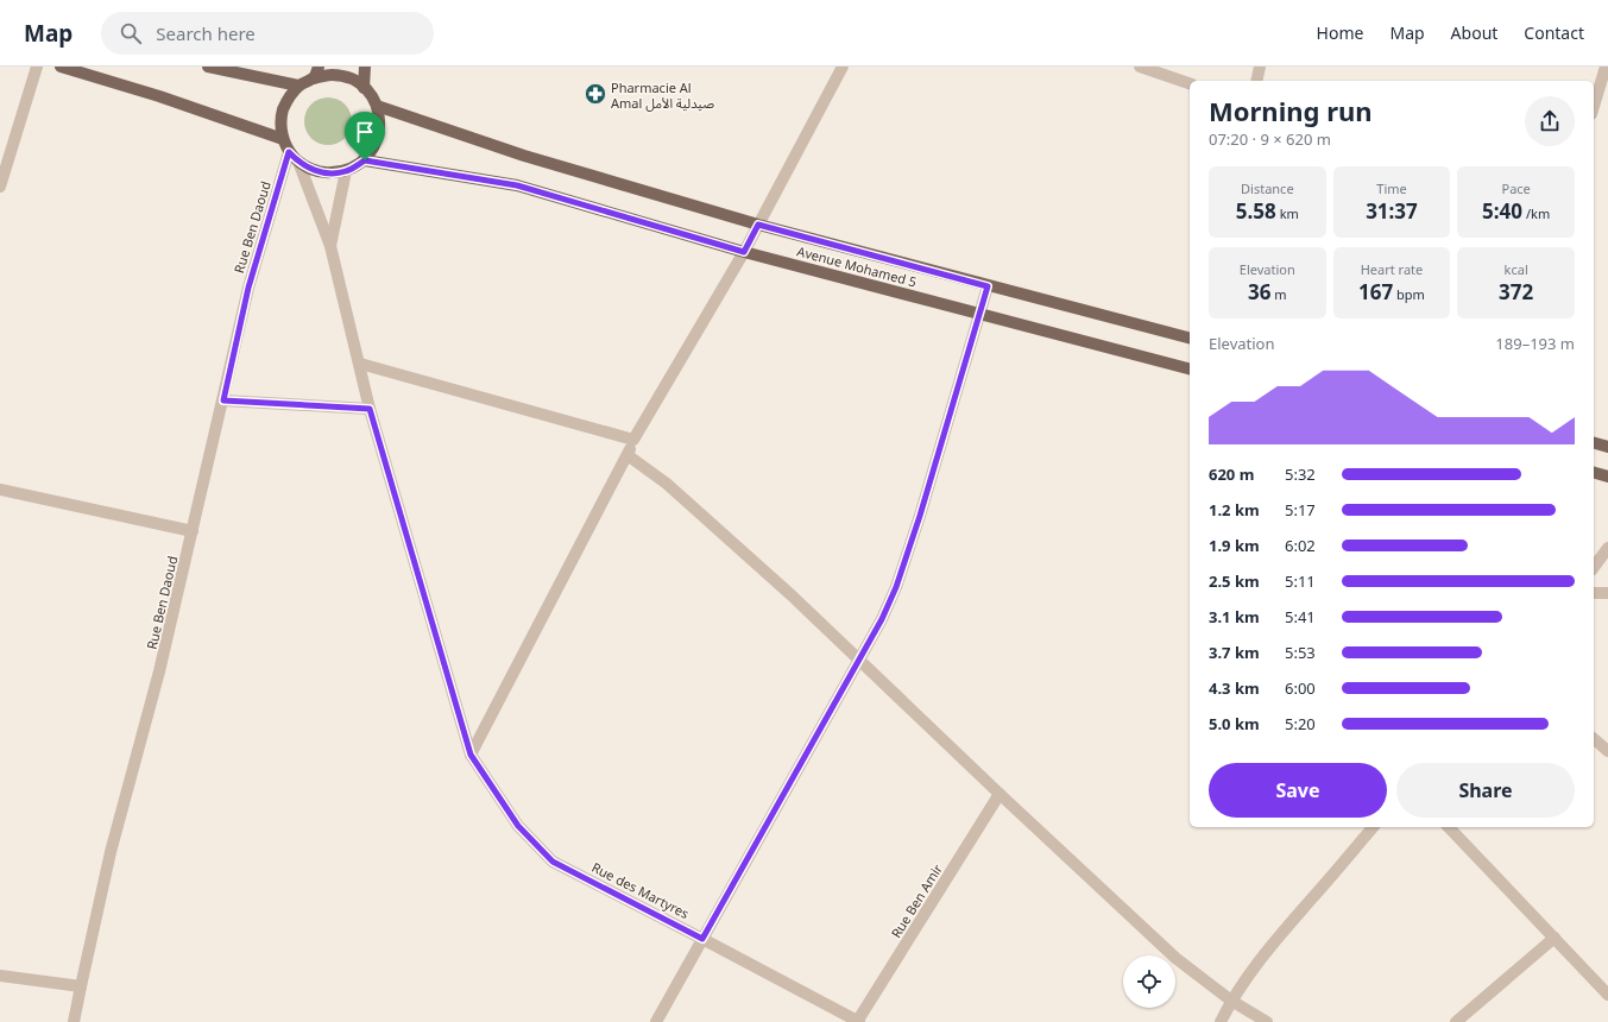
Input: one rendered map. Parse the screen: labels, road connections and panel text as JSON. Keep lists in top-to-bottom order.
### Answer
{
  "streets": {
    "main road": ["Avenue Mohamed 5"],
    "street": ["Rue Ben Daoud", "Rue des Martyres", "Rue Ben Amir"]
  },
  "crossings": [
    ["Rue Ben Daoud", "Avenue Mohamed 5"],
    ["Rue Ben Daoud", "Rue des Martyres"],
    ["Avenue Mohamed 5", "Rue des Martyres"],
    ["Rue des Martyres", "Rue Ben Amir"]
  ],
  "places": {
    "pharmacy": ["Pharmacie Al Amal صيدلية الأمل"]
  },
  "page": {
    "header": "Map",
    "search": "Search here",
    "nav": [
      "Home",
      "Map",
      "About",
      "Contact"
    ],
    "heading": ["Morning run", "07:20 · 9 × 620 m"],
    "stats": [
      ["Distance", "5.58 km"],
      ["Time", "31:37"],
      ["Pace", "5:40 /km"],
      ["Elevation", "36 m"],
      ["Heart rate", "167 bpm"],
      ["kcal", "372"]
    ],
    "chart": ["Elevation", "189–193 m"],
    "list": [
      {
        "name": "620 m",
        "note": "5:32"
      },
      {
        "name": "1.2 km",
        "note": "5:17"
      },
      {
        "name": "1.9 km",
        "note": "6:02"
      },
      {
        "name": "2.5 km",
        "note": "5:11"
      },
      {
        "name": "3.1 km",
        "note": "5:41"
      },
      {
        "name": "3.7 km",
        "note": "5:53"
      },
      {
        "name": "4.3 km",
        "note": "6:00"
      },
      {
        "name": "5.0 km",
        "note": "5:20"
      }
    ],
    "buttons": ["Save", "Share"]
  }
}
